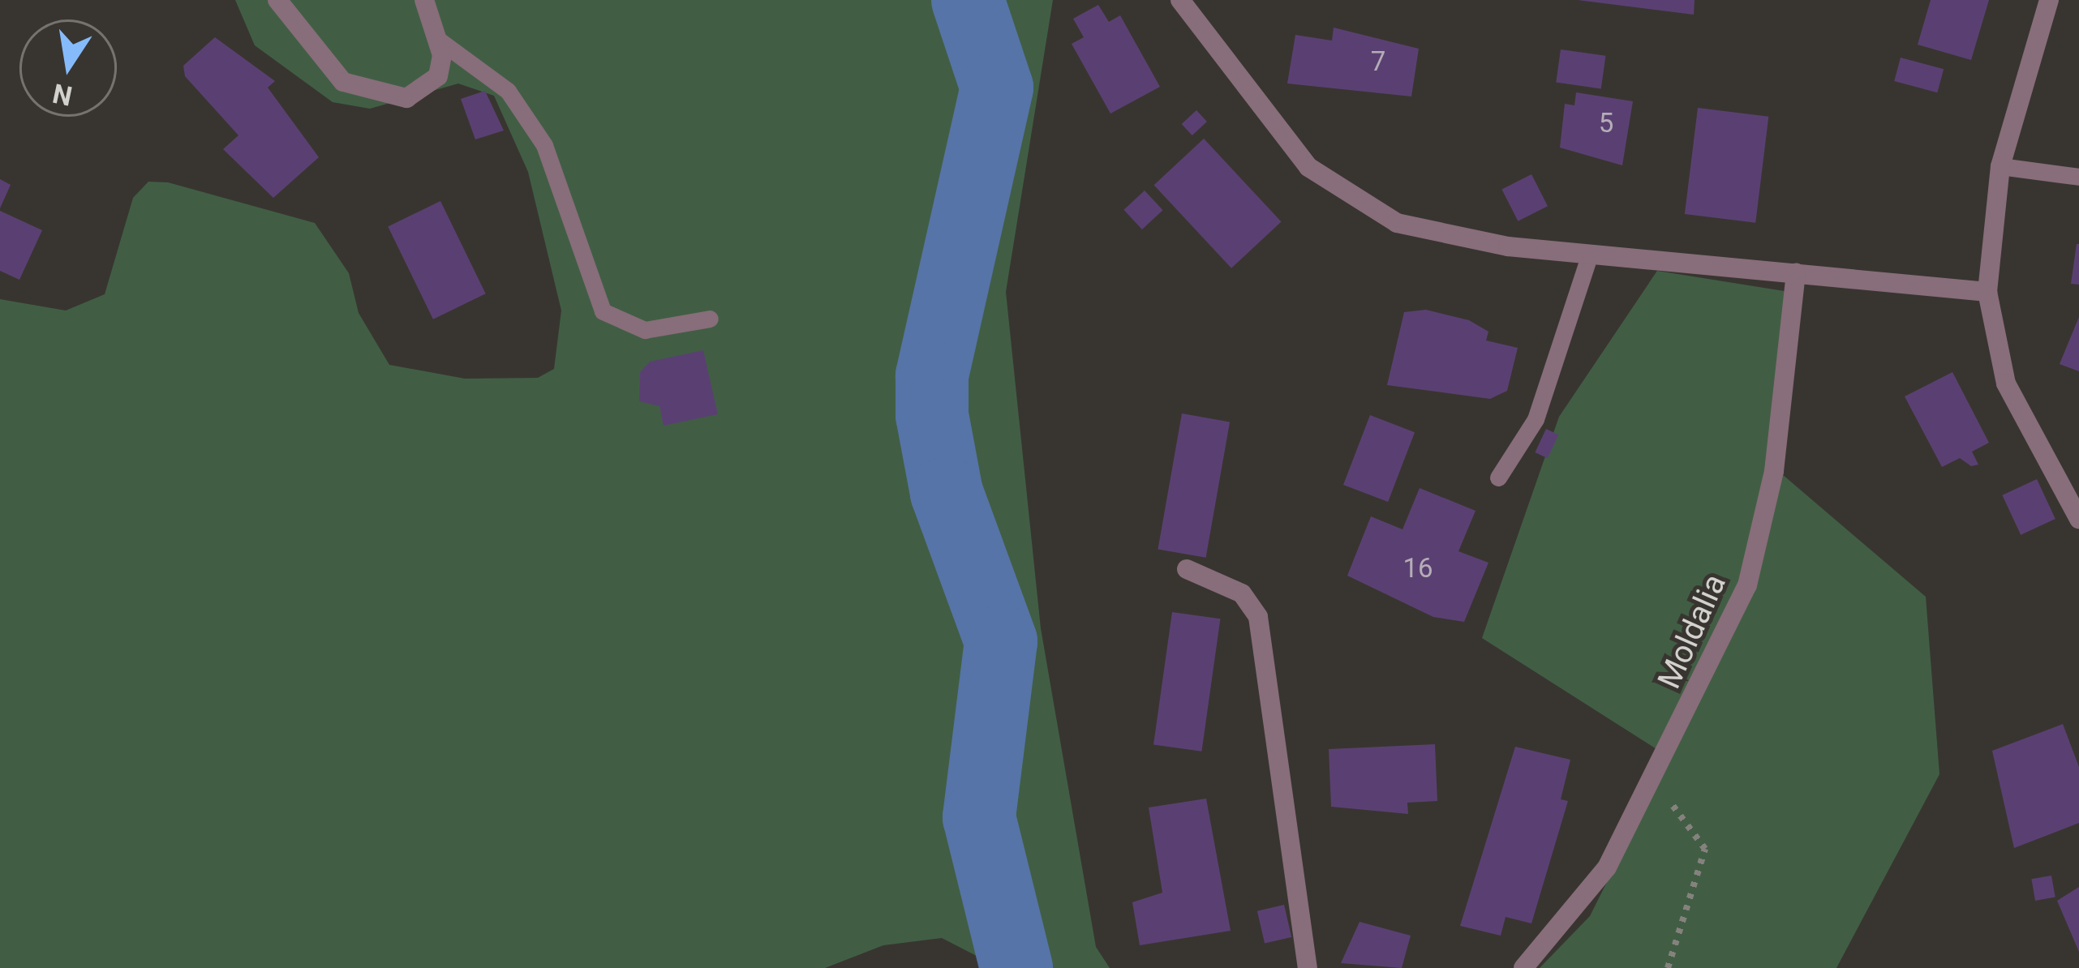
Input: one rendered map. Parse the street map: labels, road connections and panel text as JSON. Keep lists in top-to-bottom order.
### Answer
{
  "streets": {
    "street": ["Moldalia"]
  },
  "house_numbers": ["7", "5", "16"],
  "north": "bottom"
}
